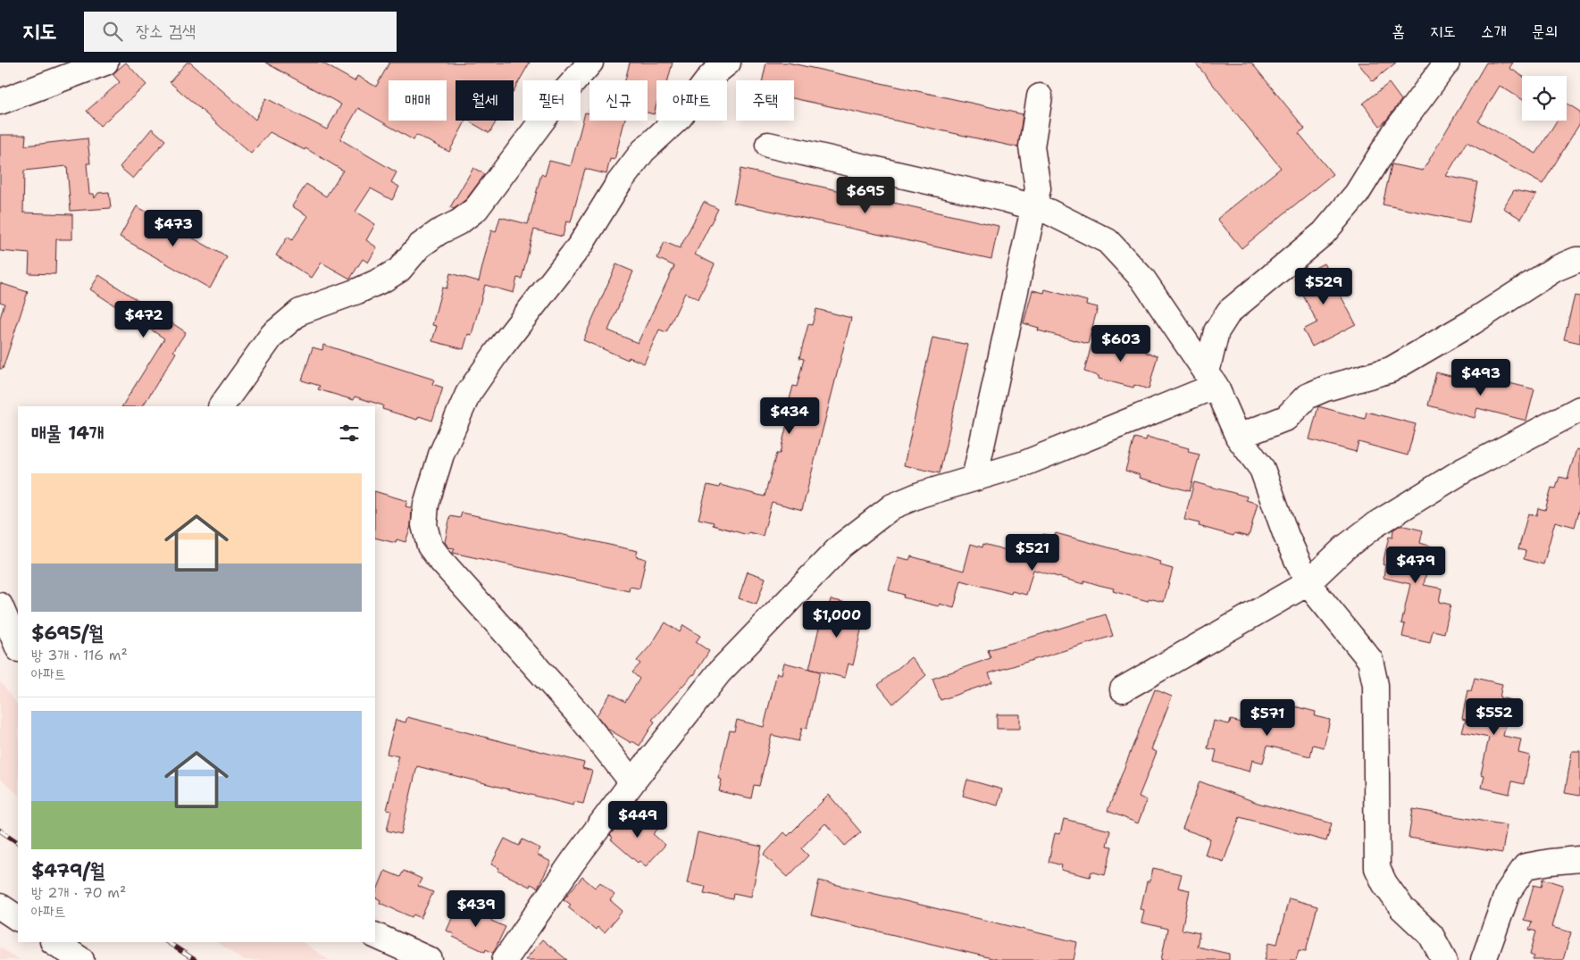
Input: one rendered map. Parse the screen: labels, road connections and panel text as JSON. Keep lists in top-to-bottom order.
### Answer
{
  "page": {
    "header": "지도",
    "search": "장소 검색",
    "nav": [
      "홈",
      "지도",
      "소개",
      "문의"
    ],
    "chip": [
      "매매",
      "월세",
      "필터",
      "신규",
      "아파트",
      "주택"
    ],
    "price": [
      "$695",
      "$473",
      "$529",
      "$472",
      "$603",
      "$493",
      "$434",
      "$521",
      "$479",
      "$1,000",
      "$552",
      "$571",
      "$449",
      "$439"
    ],
    "heading": "매물 14개",
    "list": [
      {
        "name": "$695/월",
        "note": "방 3개 · 116 m² · 아파트"
      },
      {
        "name": "$479/월",
        "note": "방 2개 · 70 m² · 아파트"
      }
    ]
  }
}
